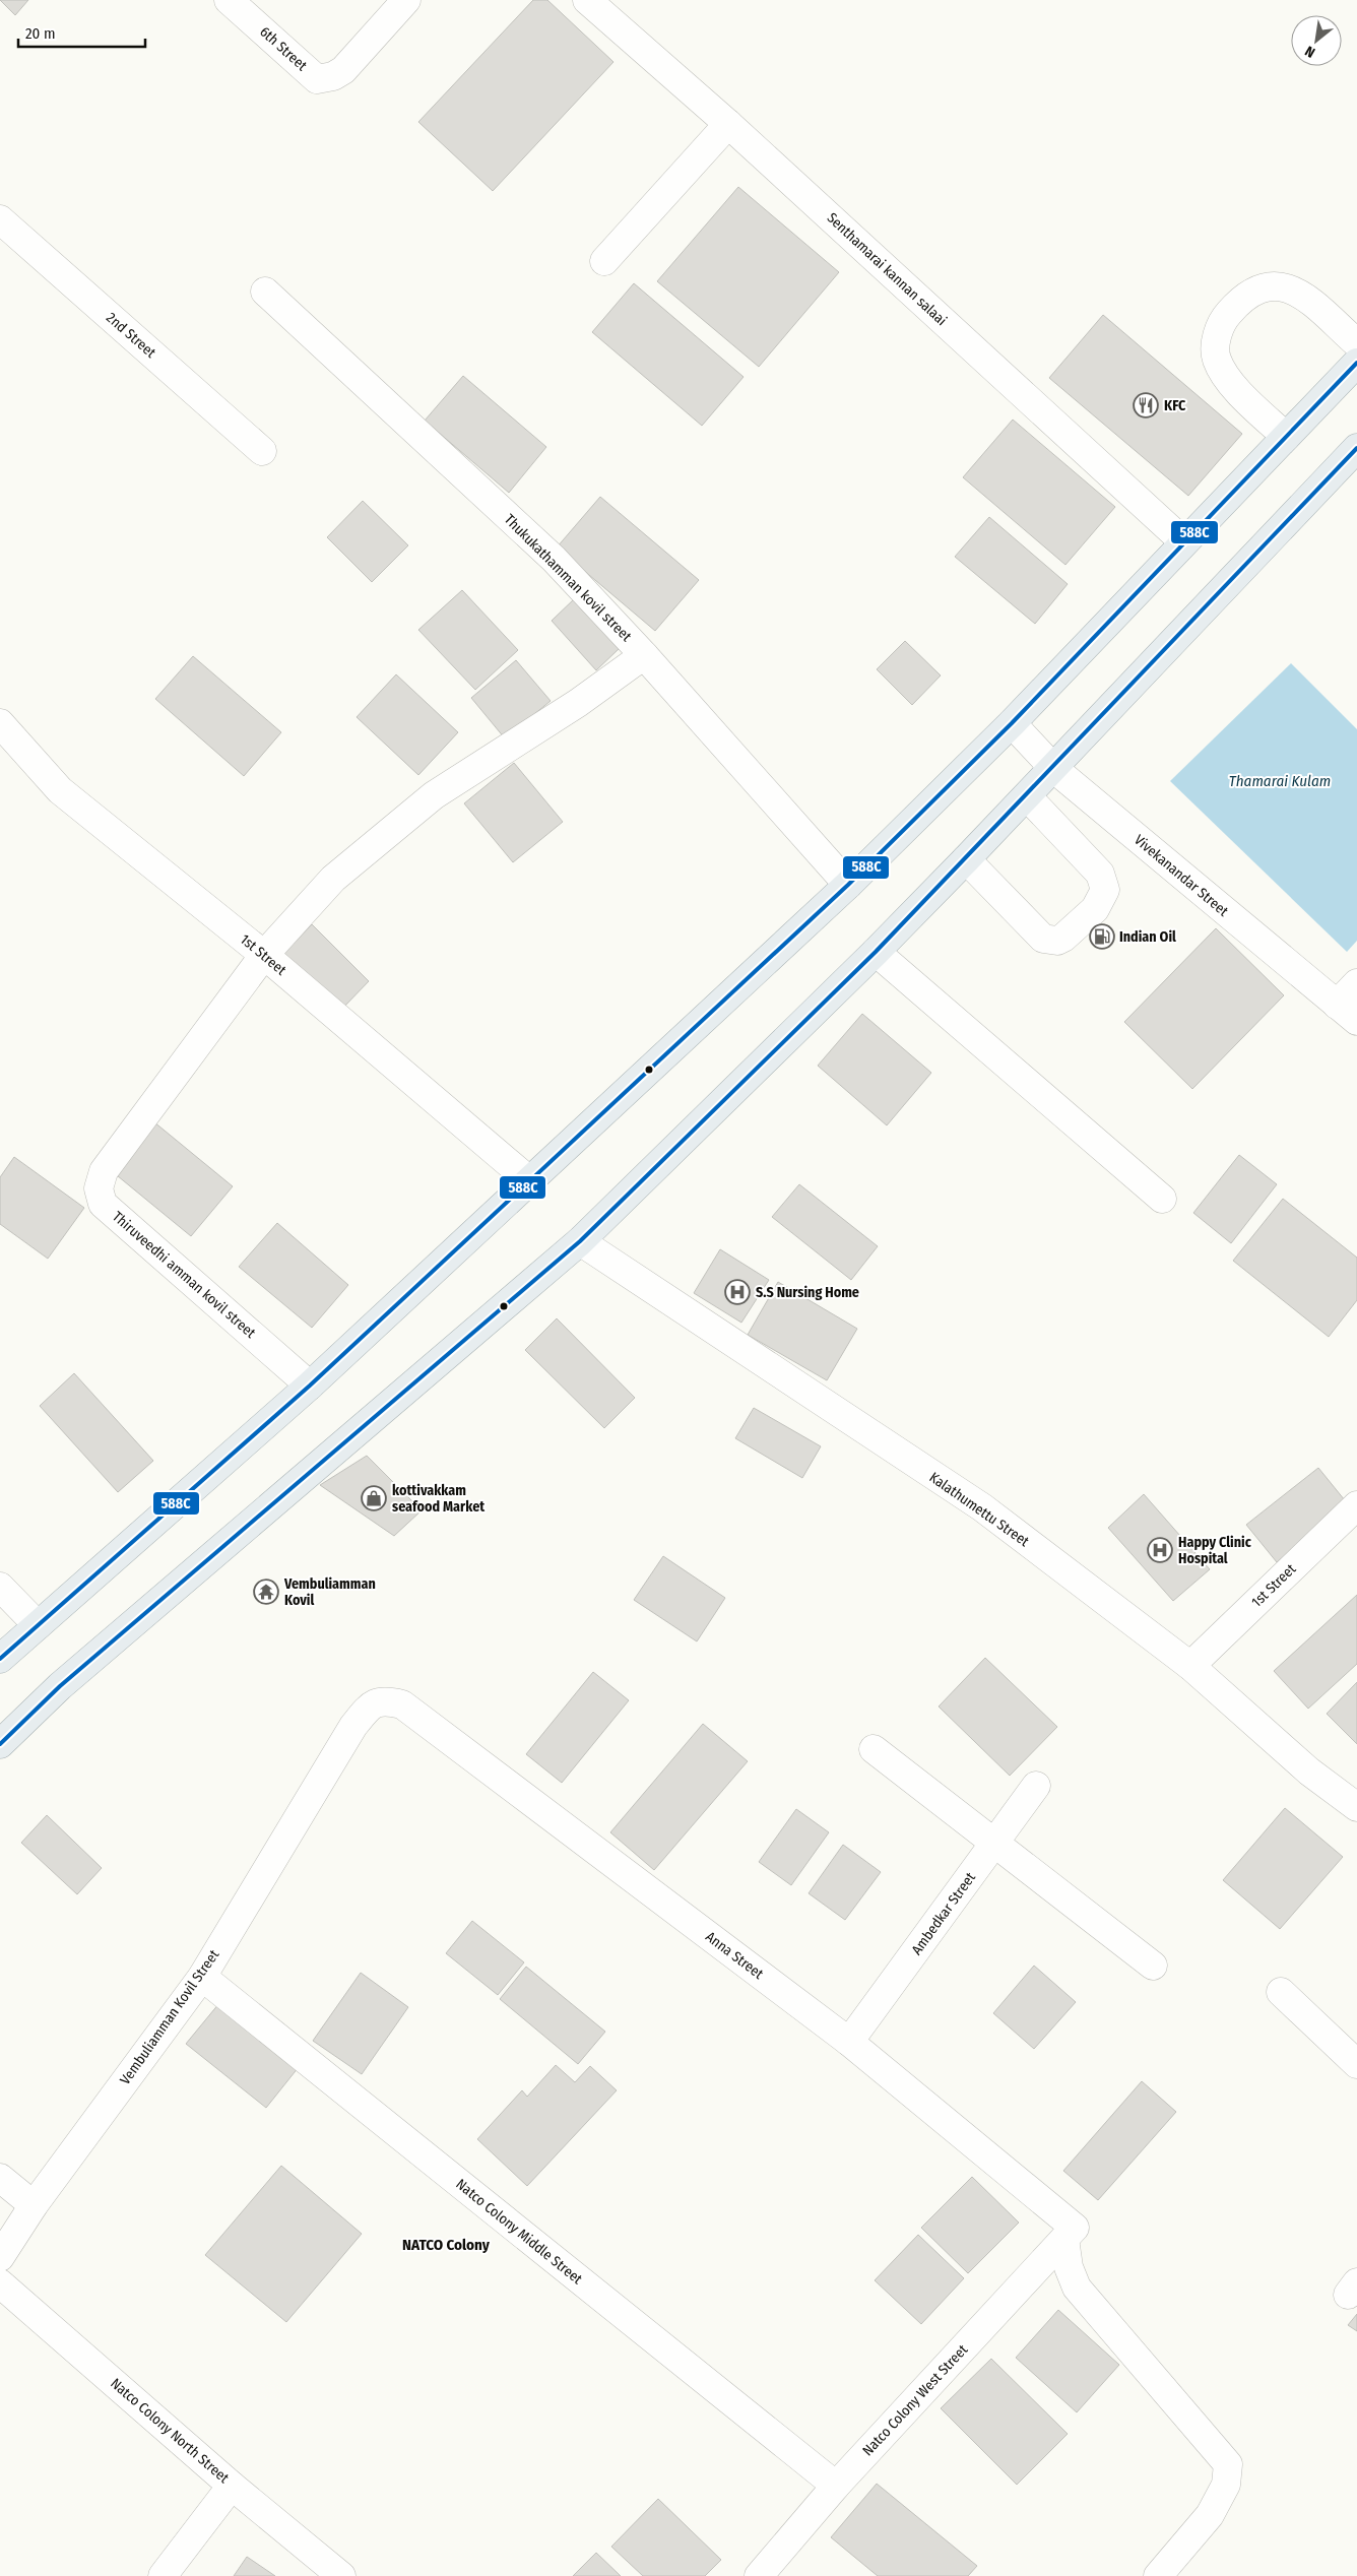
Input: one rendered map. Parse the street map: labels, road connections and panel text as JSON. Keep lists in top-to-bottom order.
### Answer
{
  "streets": {
    "street": [
      "6th Street",
      "Senthamarai kannan salaai",
      "2nd Street",
      "Thukukathamman kovil street",
      "Vivekanandar Street",
      "1st Street",
      "Thiruveedhi amman kovil street",
      "Kalathumettu Street",
      "Ambedkar Street",
      "Anna Street",
      "Vembuliamman Kovil Street",
      "Natco Colony Middle Street",
      "Natco Colony West Street",
      "Natco Colony North Street"
    ]
  },
  "crossings": [
    ["Thukukathamman kovil street", "Thiruveedhi amman kovil street"],
    ["1st Street", "Thiruveedhi amman kovil street"],
    ["1st Street", "Kalathumettu Street"],
    ["Ambedkar Street", "Anna Street"],
    ["Anna Street", "Vembuliamman Kovil Street"],
    ["Anna Street", "Natco Colony West Street"],
    ["Vembuliamman Kovil Street", "Natco Colony Middle Street"],
    ["Natco Colony Middle Street", "Natco Colony West Street"]
  ],
  "districts": ["NATCO Colony"],
  "water": ["Thamarai Kulam"],
  "places": {
    "restaurant": ["KFC"],
    "fuel station": ["Indian Oil"],
    "hospital": ["S.S Nursing Home", "Happy Clinic Hospital"],
    "shop": ["kottivakkam seafood Market"],
    "temple": ["Vembuliamman Kovil"]
  },
  "lines": ["transit line 588C"],
  "scale_bar": "20 m",
  "north": "bottom left"
}
